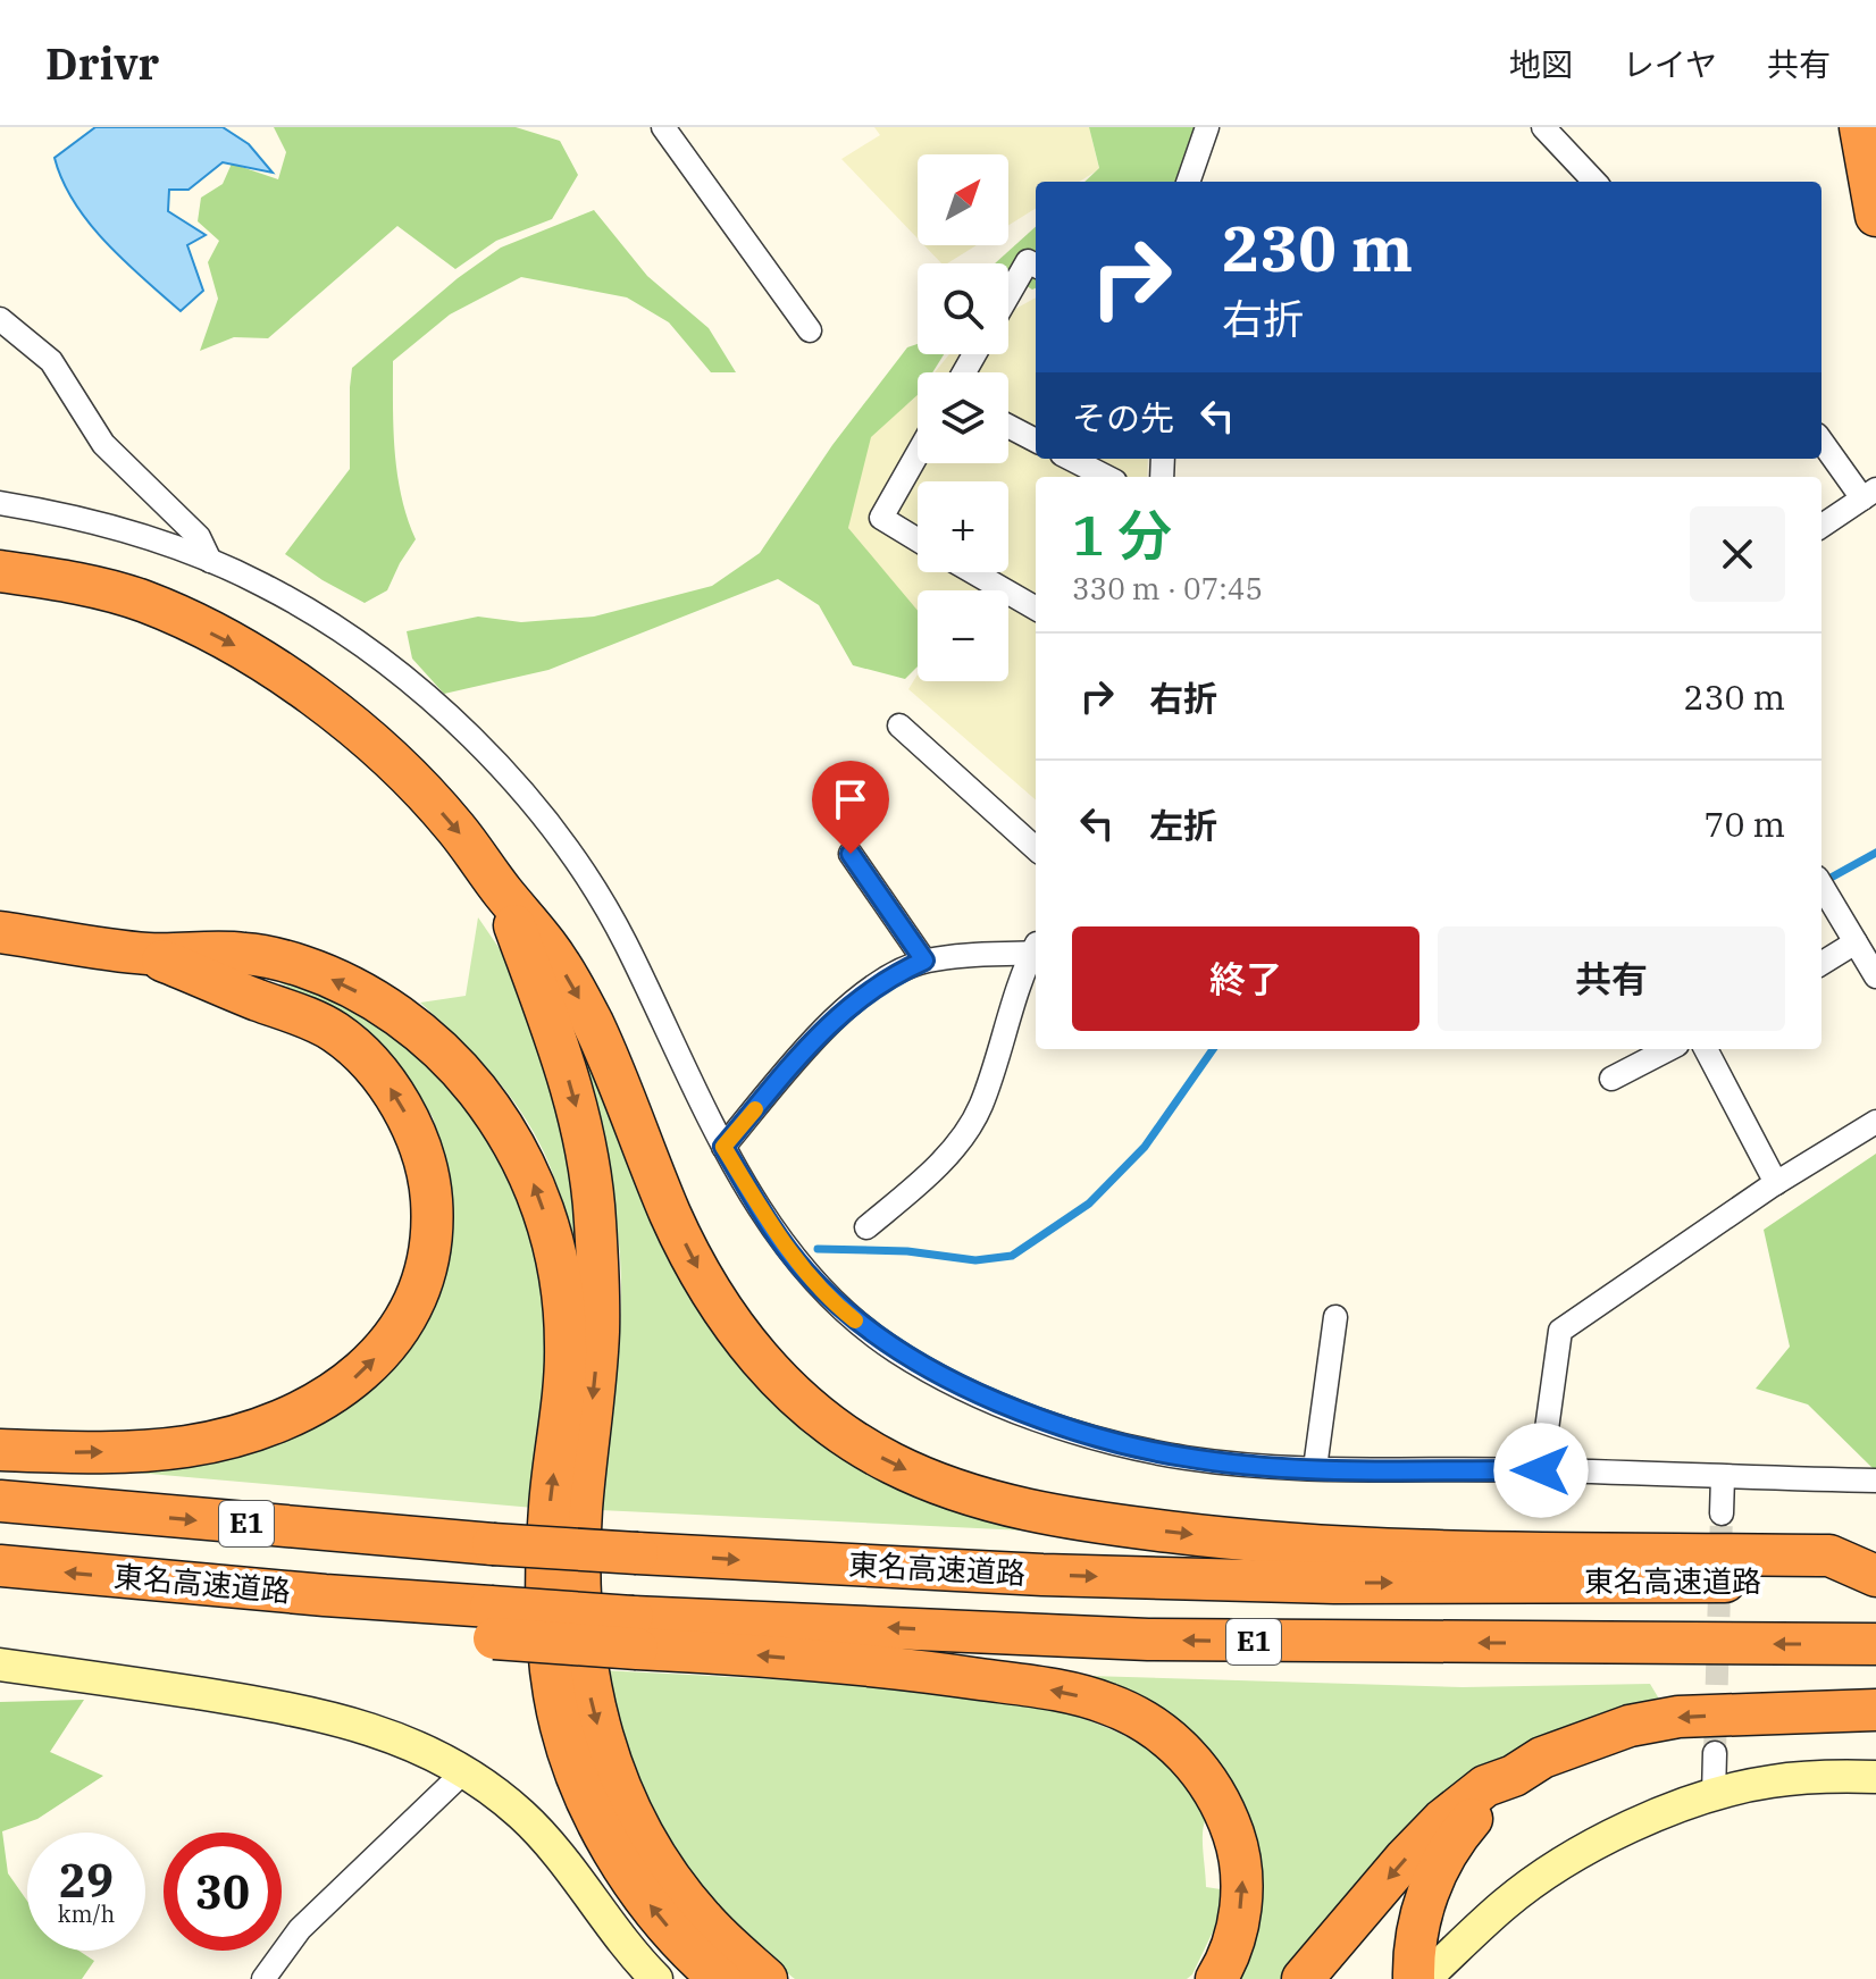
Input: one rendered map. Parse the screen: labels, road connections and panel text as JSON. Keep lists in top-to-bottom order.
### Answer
{
  "streets": {
    "highway": ["E1", "東名高速道路"]
  },
  "north": "top right",
  "page": {
    "header": "Drivr",
    "nav": ["地図", "レイヤ", "共有"],
    "map_buttons": ["+", "−"],
    "turn": ["230 m", "右折"],
    "then": "その先",
    "heading": ["1 分", "330 m · 07:45"],
    "list": [
      {
        "name": "右折",
        "value": "230 m"
      },
      {
        "name": "左折",
        "value": "70 m"
      }
    ],
    "buttons": ["終了", "共有"],
    "speed": "29 km/h",
    "limit": "30"
  }
}
